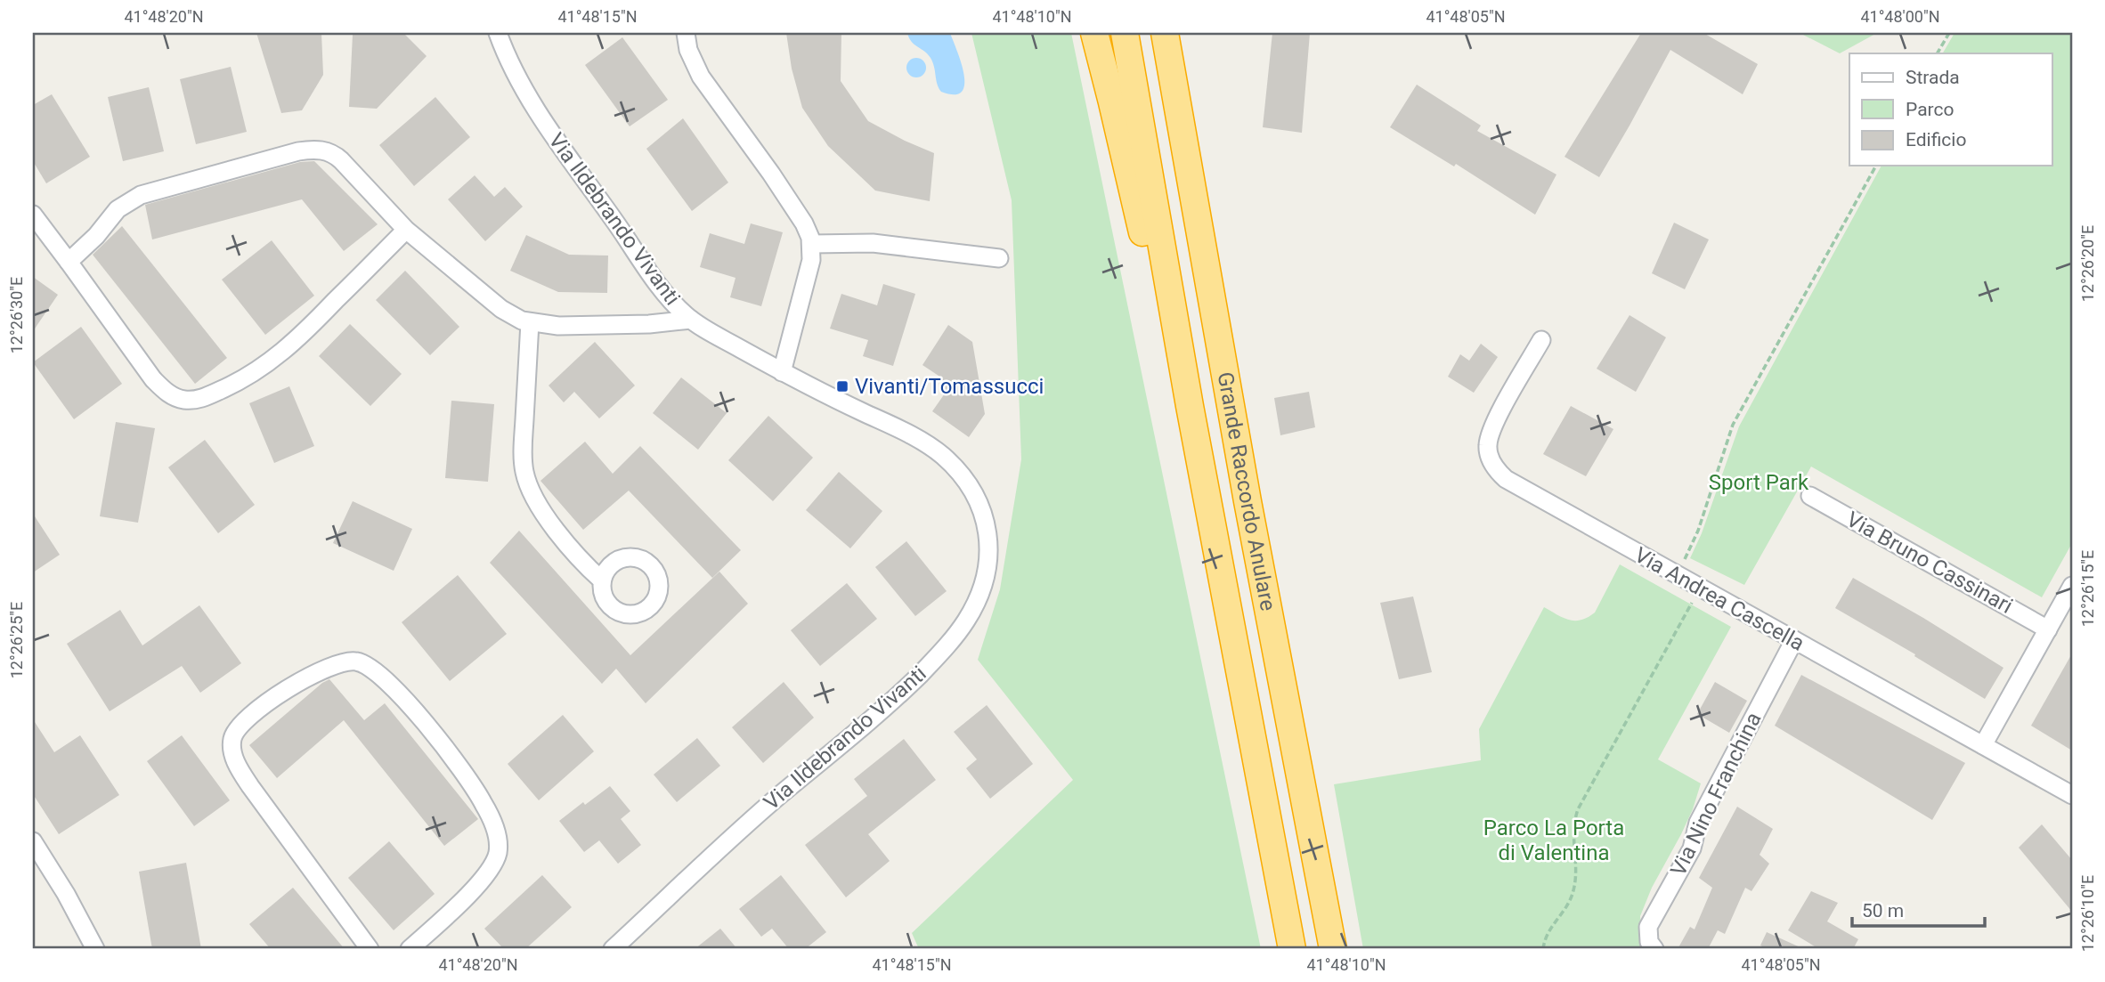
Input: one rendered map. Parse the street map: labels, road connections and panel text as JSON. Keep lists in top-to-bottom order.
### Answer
{
  "streets": {
    "highway": ["Grande Raccordo Anulare"],
    "street": [
      "Via Ildebrando Vivanti",
      "Via Bruno Cassinari",
      "Via Andrea Cascella",
      "Via Nino Franchina"
    ]
  },
  "crossings": [
    ["Via Andrea Cascella", "Via Nino Franchina"]
  ],
  "parks": ["Sport Park", "Parco La Porta di Valentina"],
  "places": {
    "transit": ["Vivanti/Tomassucci"]
  },
  "legend": ["Strada", "Parco", "Edificio"],
  "scale_bar": "50 m",
  "coordinates": [
    "41°48'20\"N",
    "41°48'15\"N",
    "41°48'10\"N",
    "41°48'05\"N",
    "41°48'00\"N",
    "12°26'20\"E",
    "12°26'30\"E",
    "12°26'15\"E",
    "12°26'25\"E",
    "12°26'10\"E"
  ]
}
